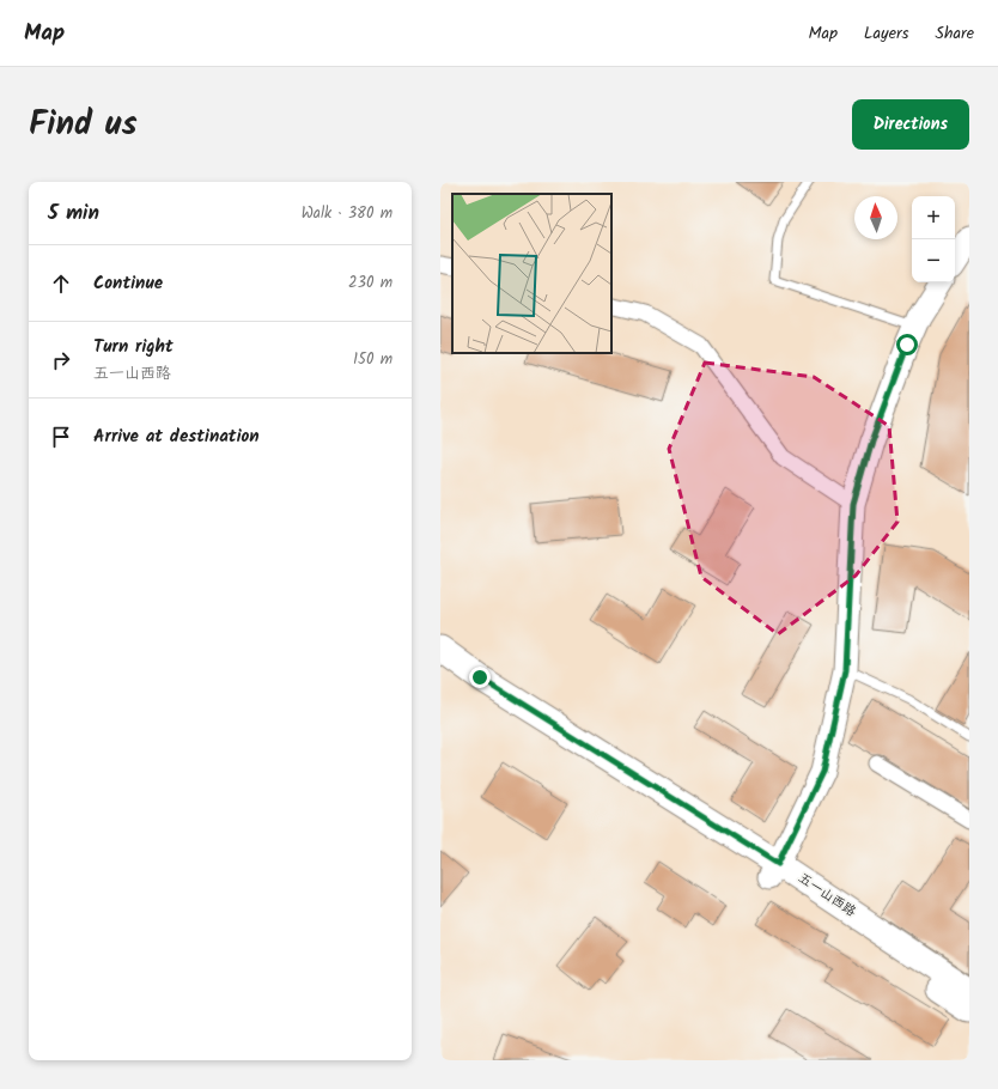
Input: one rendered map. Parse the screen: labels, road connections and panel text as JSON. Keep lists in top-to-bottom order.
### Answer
{
  "streets": {
    "main road": ["五一山西路"]
  },
  "north": "top",
  "page": {
    "header": "Map",
    "nav": ["Map", "Layers", "Share"],
    "title": "Find us",
    "buttons": "Directions",
    "heading": ["5 min", "Walk · 380 m"],
    "map_buttons": ["+", "−"],
    "list": [
      ["Continue", "230 m"],
      ["Turn right", "五一山西路", "150 m"],
      "Arrive at destination"
    ]
  }
}
